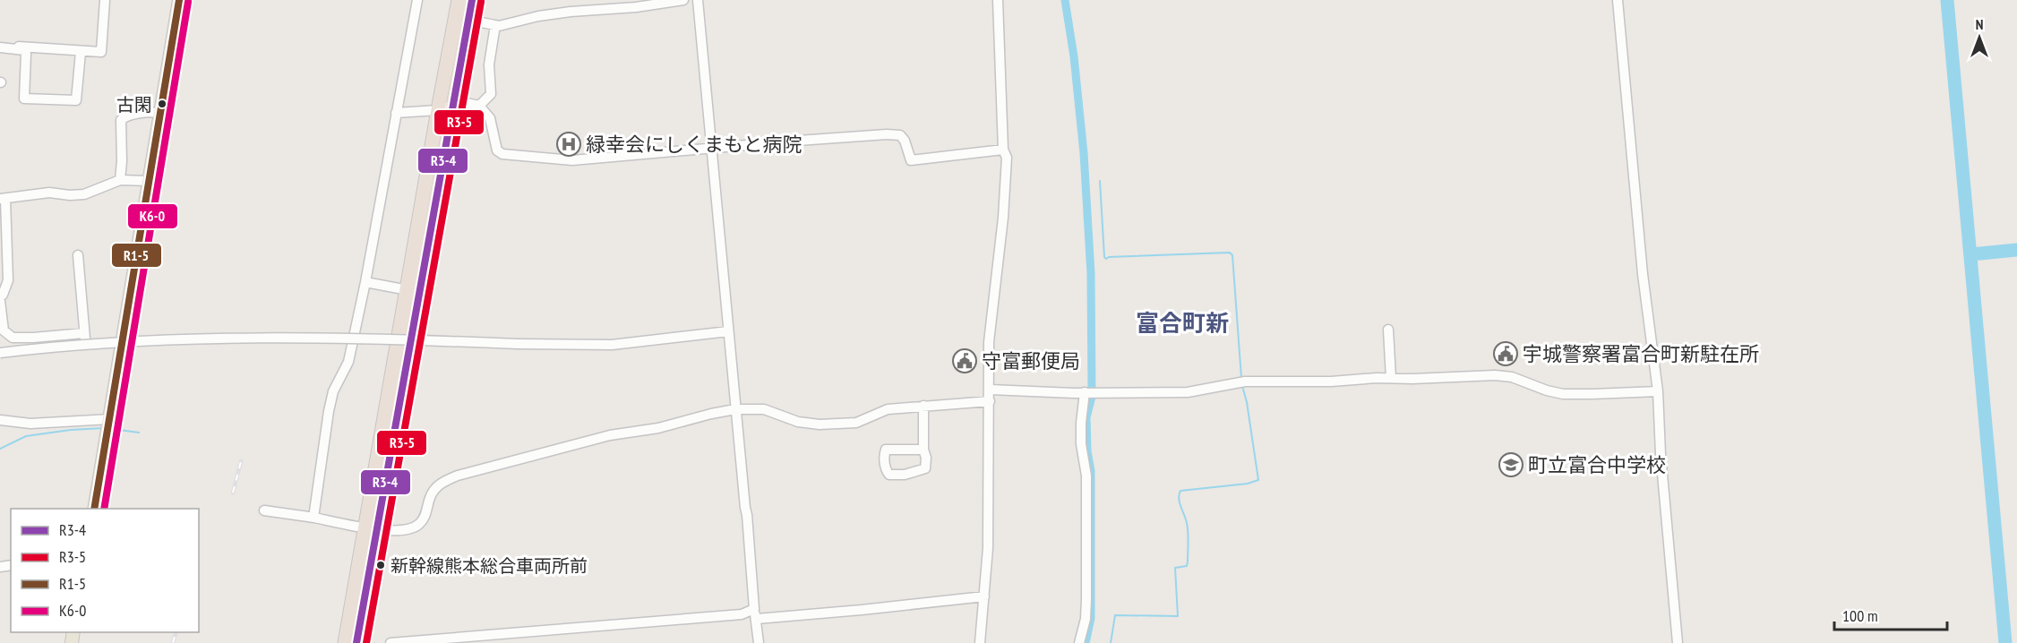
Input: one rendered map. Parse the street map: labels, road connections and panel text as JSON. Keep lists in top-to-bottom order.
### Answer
{
  "districts": ["富合町新"],
  "places": {
    "other": ["古閑", "新幹線熊本総合車両所前"],
    "hospital": ["緑幸会にしくまもと病院"],
    "public building": ["宇城警察署富合町新駐在所", "守富郵便局"],
    "school or university": ["町立富合中学校"]
  },
  "lines": [
    "transit line R3-4",
    "transit line R1-5",
    "transit line R3-5",
    "transit line K6-0"
  ],
  "legend": [
    "R3-4",
    "R3-5",
    "R1-5",
    "K6-0"
  ],
  "scale_bar": "100 m",
  "north": "top"
}
